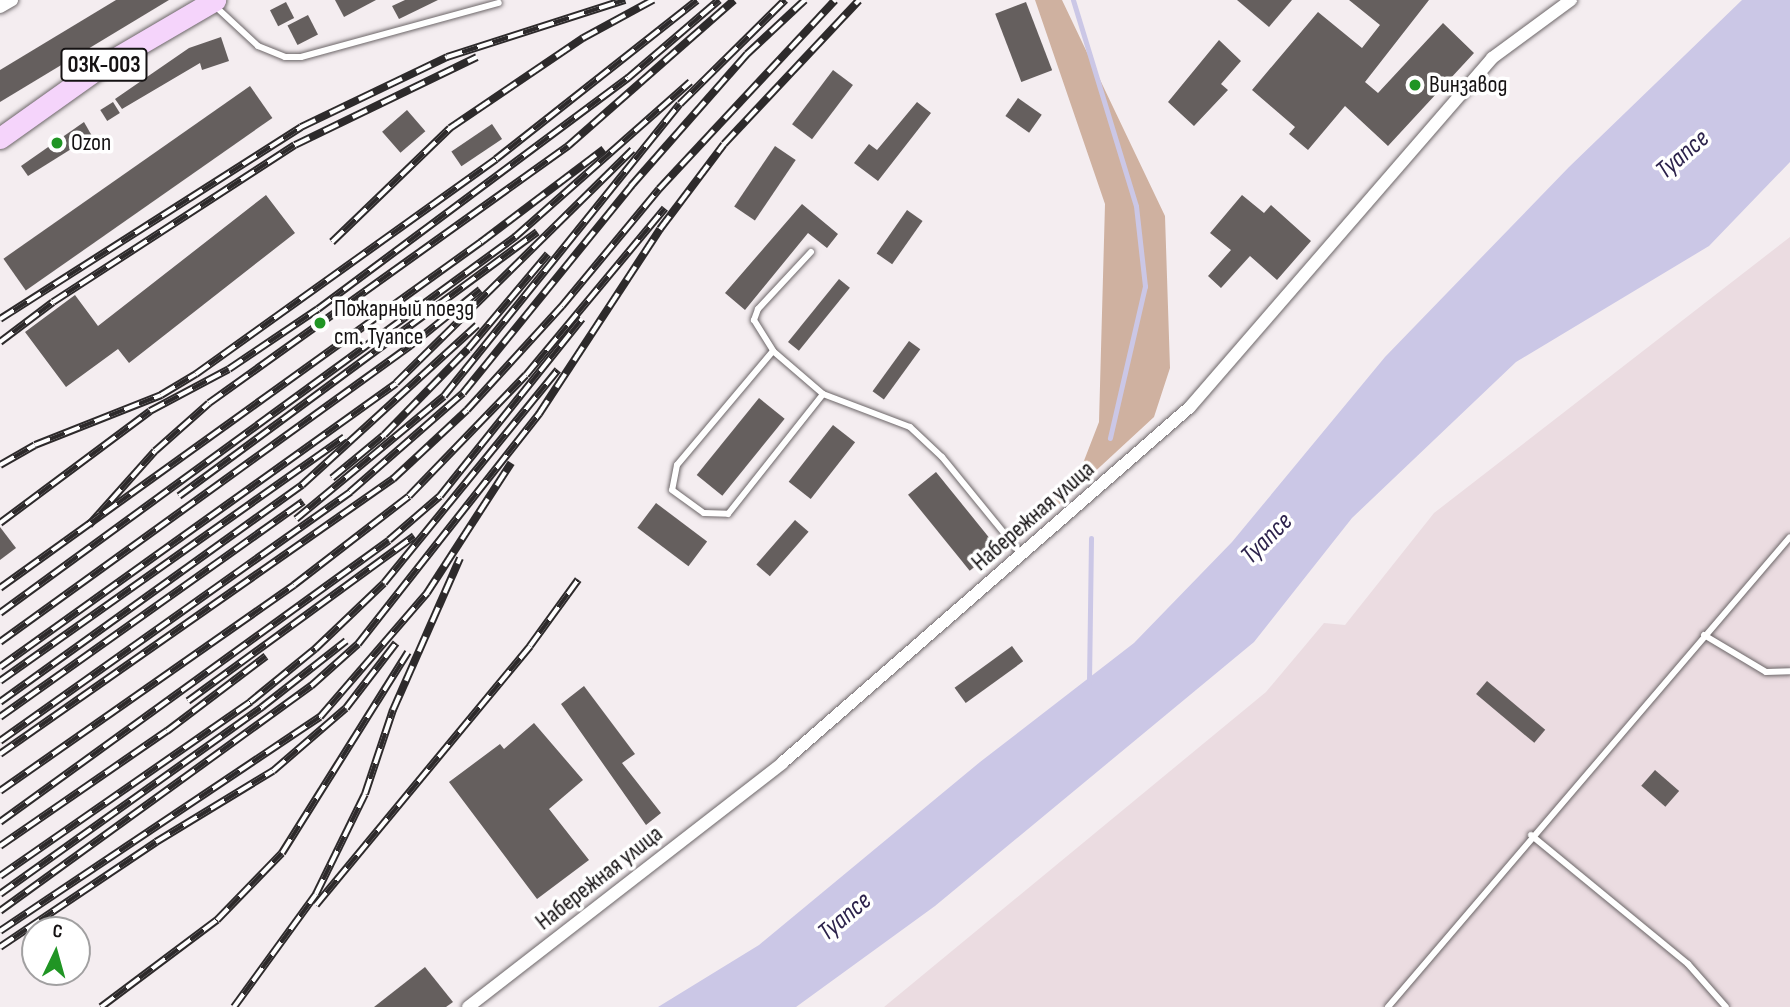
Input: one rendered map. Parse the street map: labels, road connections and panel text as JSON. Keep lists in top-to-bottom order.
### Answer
{
  "streets": {
    "main road": ["03К-003"],
    "street": ["Набережная улица"]
  },
  "water": ["Туапсе"],
  "places": ["Винзавод", "Ozon", "Пожарный поезд ст. Туапсе"],
  "north": "top"
}
